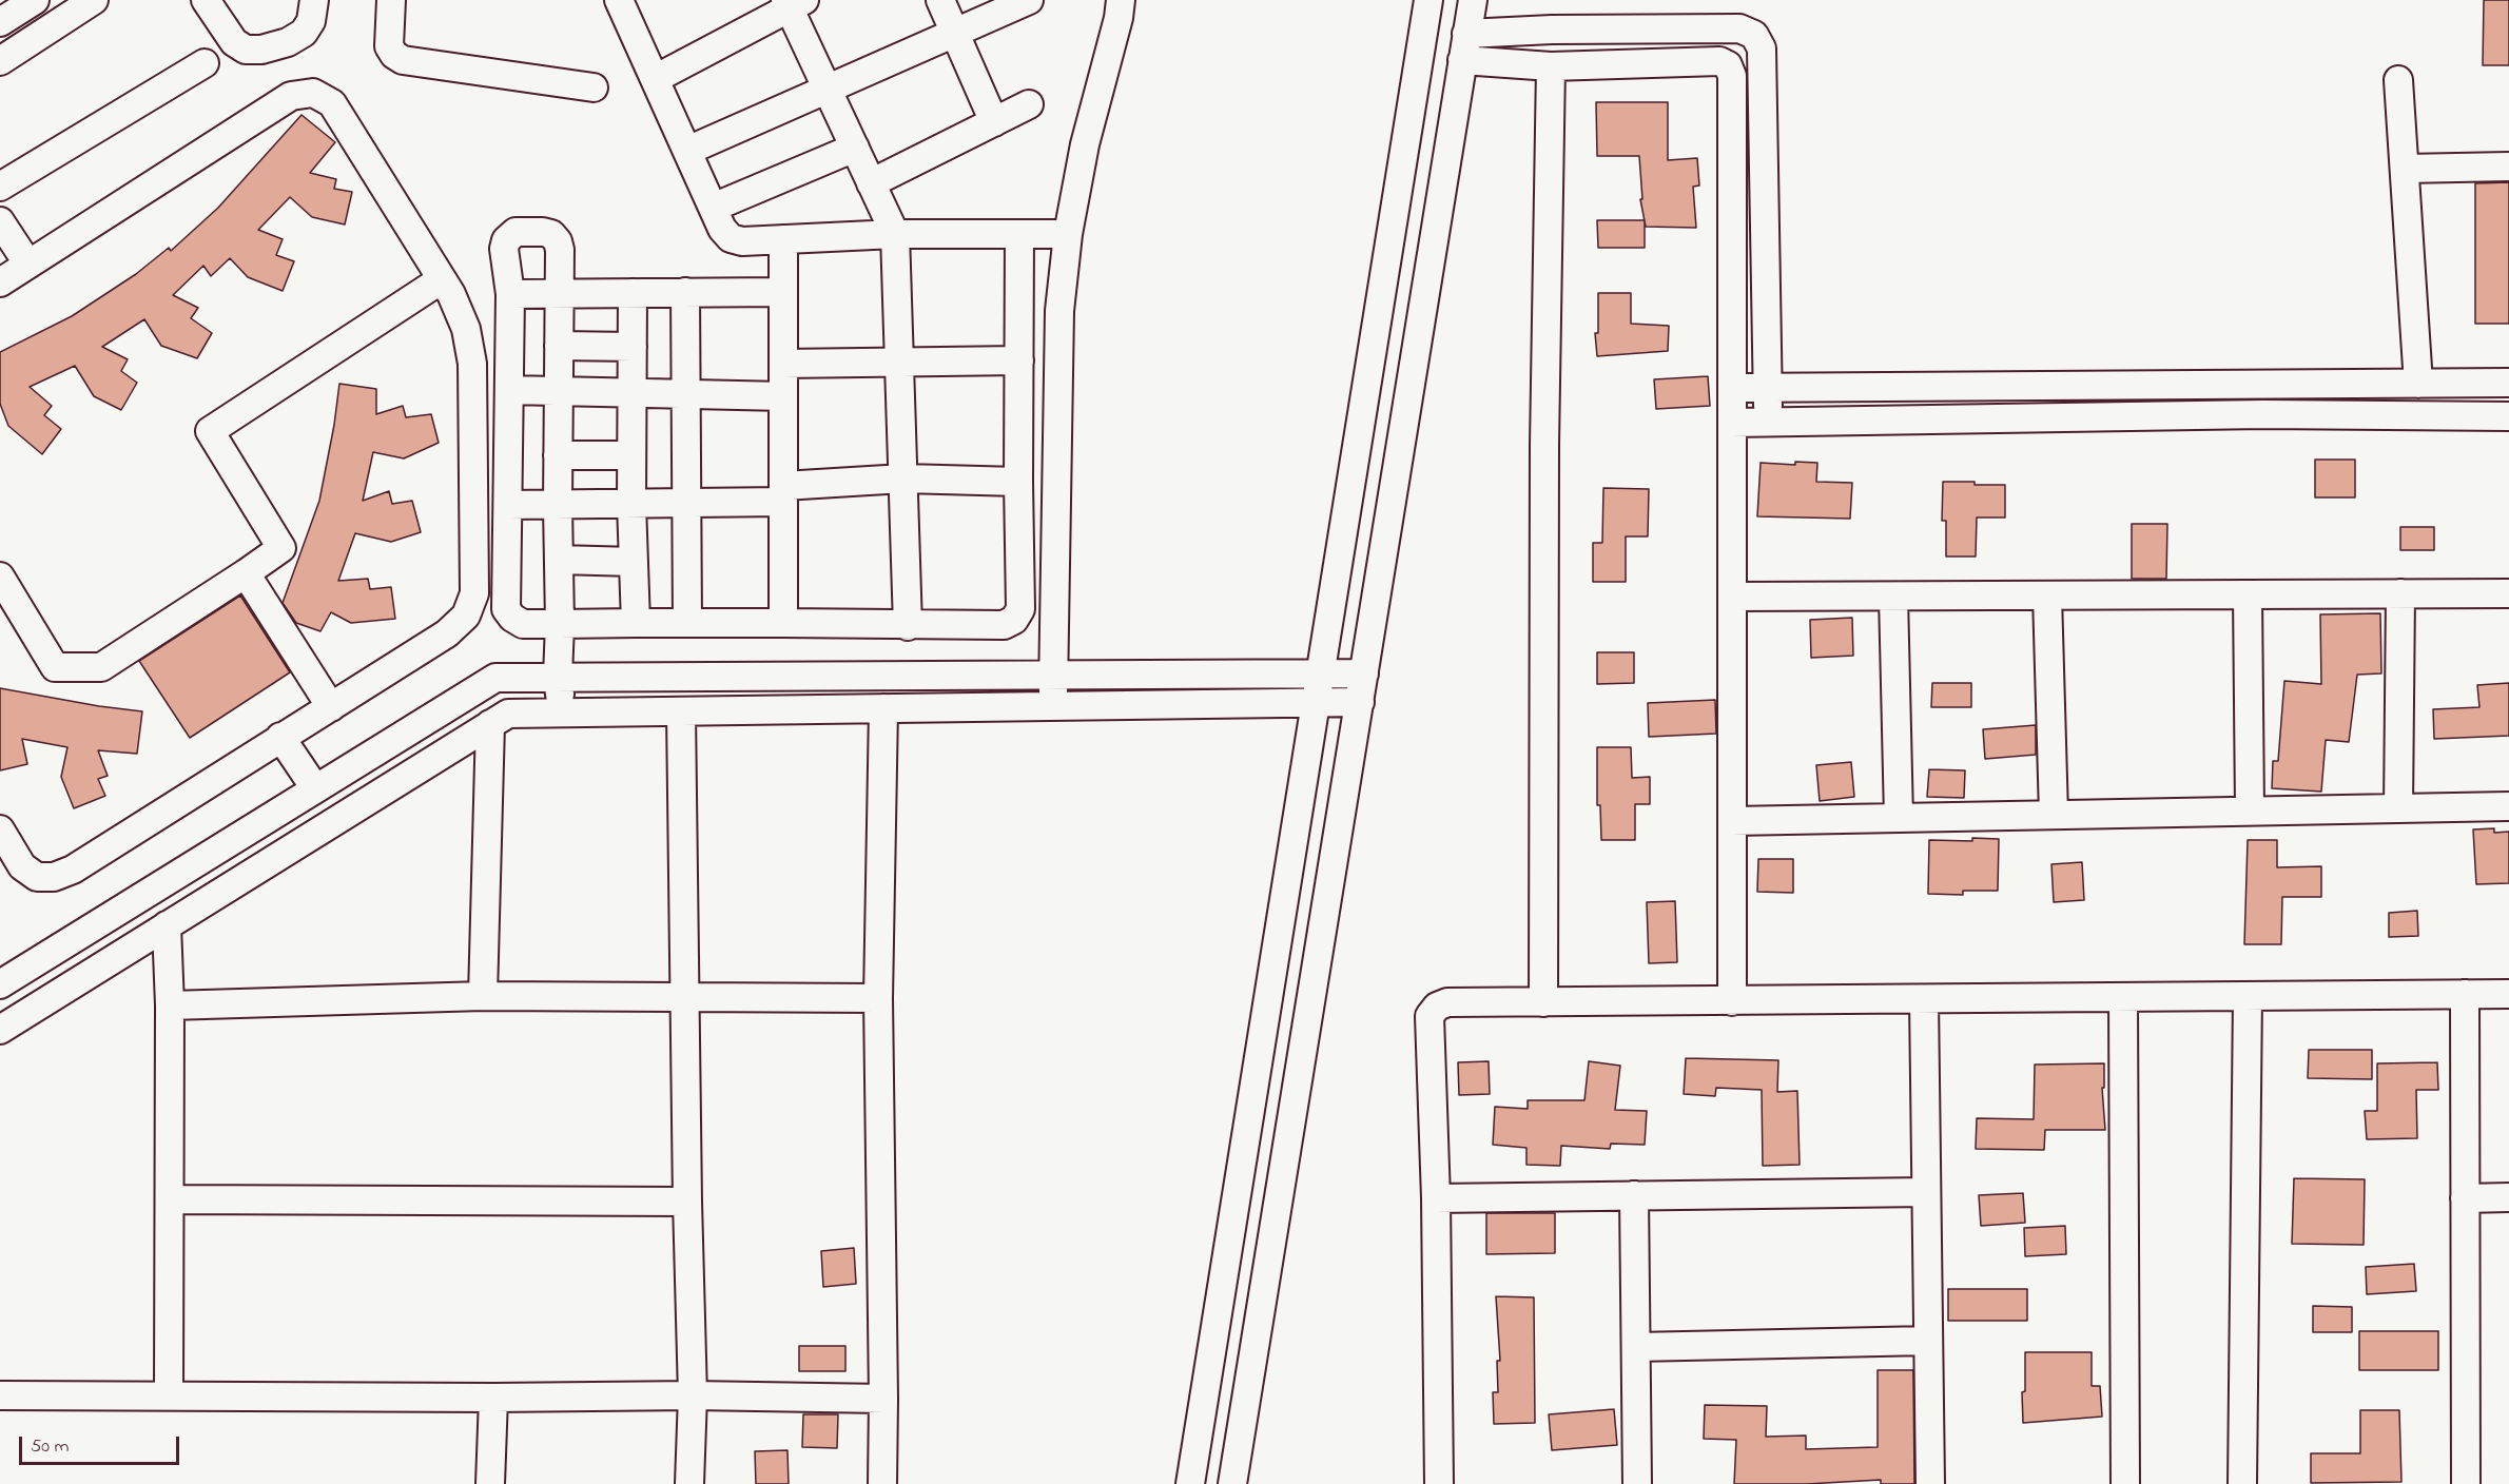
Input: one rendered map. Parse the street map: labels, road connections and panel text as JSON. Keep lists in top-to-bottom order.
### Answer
{
  "scale_bar": "50 m"
}
